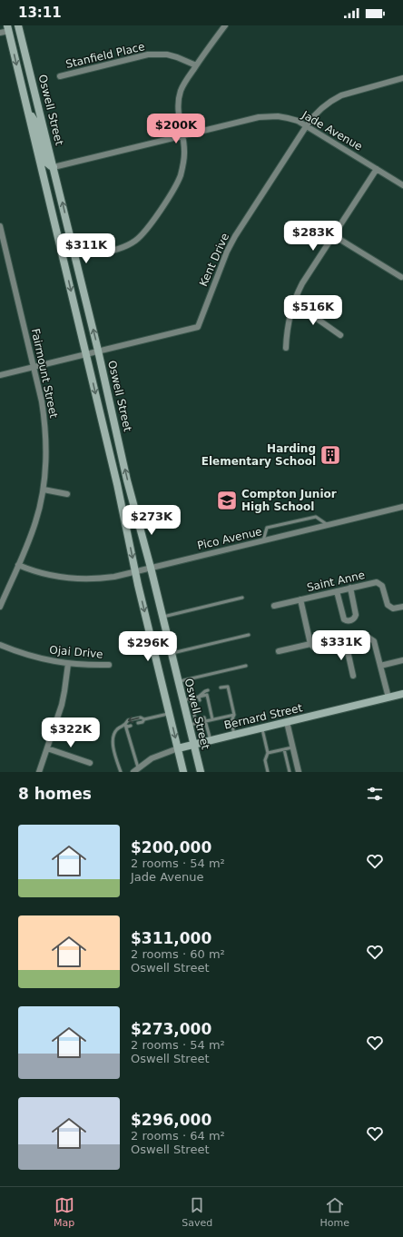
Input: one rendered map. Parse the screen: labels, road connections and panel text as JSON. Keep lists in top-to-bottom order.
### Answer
{
  "streets": {
    "main road": ["Oswell Street", "Bernard Street"],
    "street": [
      "Stanfield Place",
      "Jade Avenue",
      "Kent Drive",
      "Fairmount Street",
      "Pico Avenue",
      "Saint Anne",
      "Ojai Drive"
    ]
  },
  "crossings": [
    ["Oswell Street", "Jade Avenue"],
    ["Oswell Street", "Kent Drive"],
    ["Oswell Street", "Pico Avenue"],
    ["Oswell Street", "Bernard Street"],
    ["Jade Avenue", "Kent Drive"],
    ["Kent Drive", "Fairmount Street"],
    ["Fairmount Street", "Pico Avenue"]
  ],
  "places": {
    "building": ["Harding Elementary School"],
    "school or university": ["Compton Junior High School"]
  },
  "page": {
    "status": "13:11",
    "price": [
      "$200K",
      "$283K",
      "$311K",
      "$516K",
      "$273K",
      "$331K",
      "$296K",
      "$322K"
    ],
    "heading": "8 homes",
    "list": [
      {
        "name": "$200,000",
        "note": "2 rooms · 54 m² · Jade Avenue"
      },
      {
        "name": "$311,000",
        "note": "2 rooms · 60 m² · Oswell Street"
      },
      {
        "name": "$273,000",
        "note": "2 rooms · 54 m² · Oswell Street"
      },
      {
        "name": "$296,000",
        "note": "2 rooms · 64 m² · Oswell Street"
      }
    ],
    "tabs": ["Map", "Saved", "Home"]
  }
}
